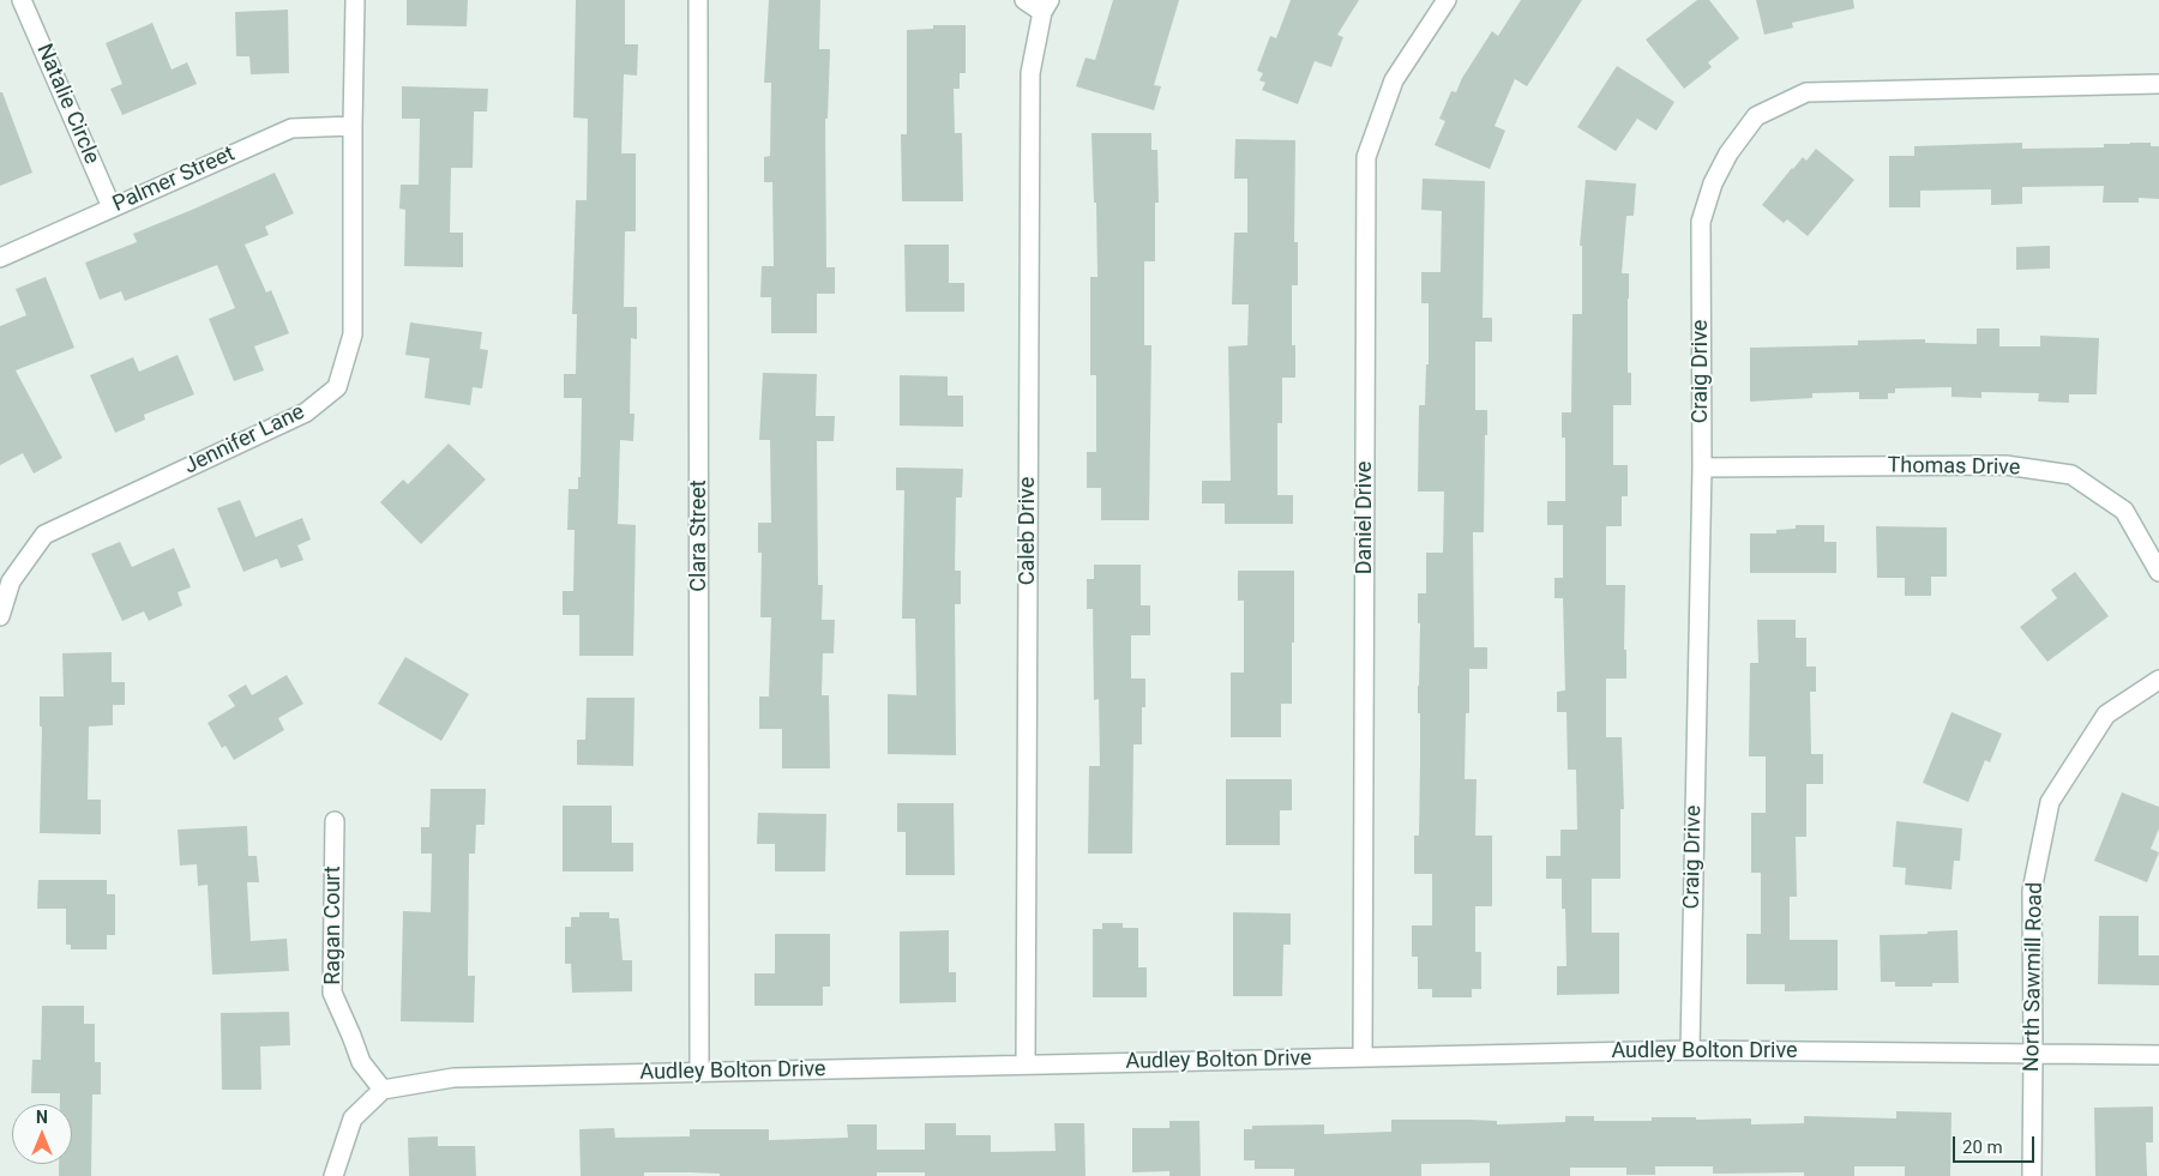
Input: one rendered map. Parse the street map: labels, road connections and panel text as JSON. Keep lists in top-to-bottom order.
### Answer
{
  "streets": {
    "street": [
      "Natalie Circle",
      "Palmer Street",
      "Craig Drive",
      "Jennifer Lane",
      "Thomas Drive",
      "Daniel Drive",
      "Caleb Drive",
      "Clara Street",
      "Ragan Court",
      "North Sawmill Road",
      "Audley Bolton Drive"
    ]
  },
  "crossings": [
    ["Natalie Circle", "Palmer Street"],
    ["Palmer Street", "Jennifer Lane"],
    ["Craig Drive", "Thomas Drive"],
    ["Craig Drive", "Audley Bolton Drive"],
    ["Daniel Drive", "Audley Bolton Drive"],
    ["Caleb Drive", "Audley Bolton Drive"],
    ["Clara Street", "Audley Bolton Drive"],
    ["Ragan Court", "Audley Bolton Drive"],
    ["North Sawmill Road", "Audley Bolton Drive"]
  ],
  "scale_bar": "20 m",
  "north": "top"
}
